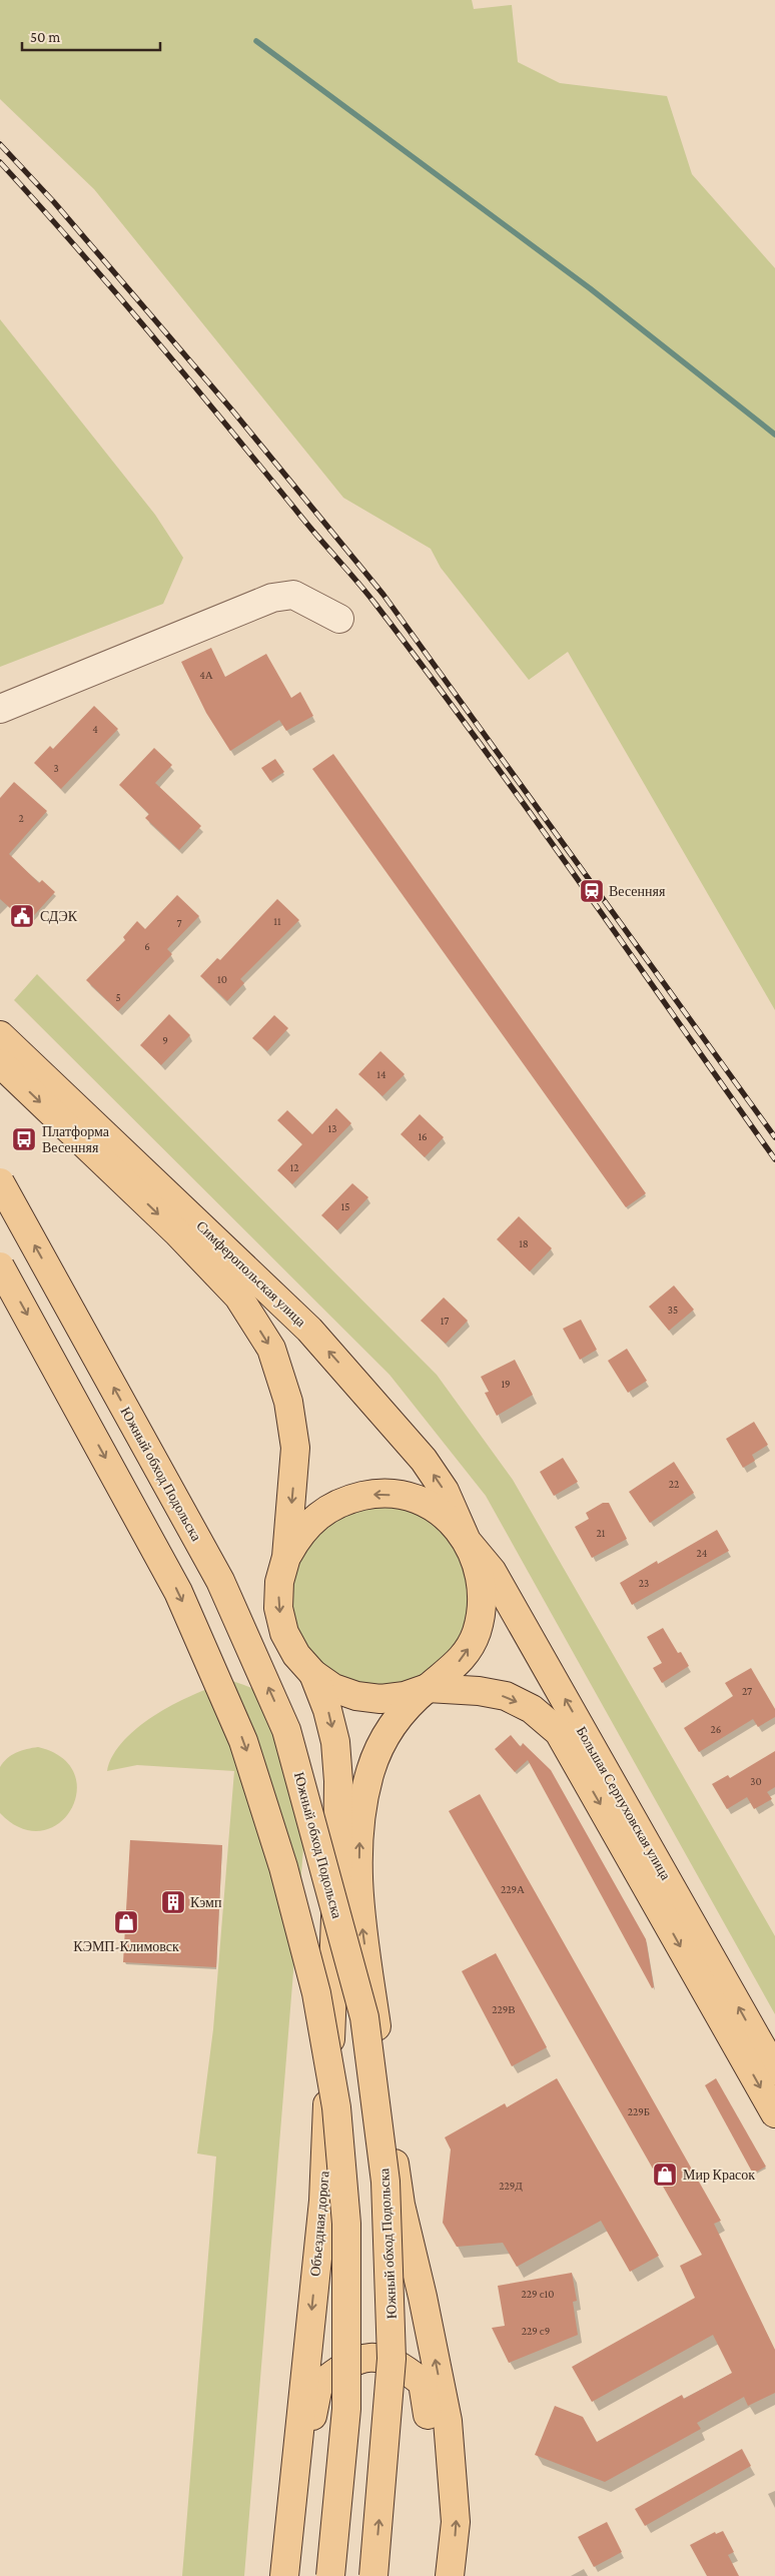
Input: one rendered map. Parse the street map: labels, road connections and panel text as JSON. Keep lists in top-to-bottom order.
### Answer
{
  "streets": {
    "main road": [
      "Симферопольская улица",
      "Южный обход Подольска",
      "Большая Серпуховская улица",
      "Объездная дорога"
    ]
  },
  "crossings": [
    ["Симферопольская улица", "Большая Серпуховская улица"]
  ],
  "places": {
    "station": ["Весенняя"],
    "public building": ["СДЭК"],
    "bus stop": ["Платформа Весенняя"],
    "building": ["Кэмп"],
    "shop": ["КЭМП-Климовск", "Мир Красок"]
  },
  "house_numbers": [
    "4А",
    "4",
    "3",
    "2",
    "11",
    "7",
    "6",
    "10",
    "5",
    "9",
    "14",
    "13",
    "16",
    "12",
    "15",
    "18",
    "35",
    "17",
    "19",
    "22",
    "21",
    "24",
    "23",
    "27",
    "26",
    "30",
    "229А",
    "229В",
    "229Б",
    "229Д",
    "229 с10",
    "229 с9"
  ],
  "scale_bar": "50 m"
}
